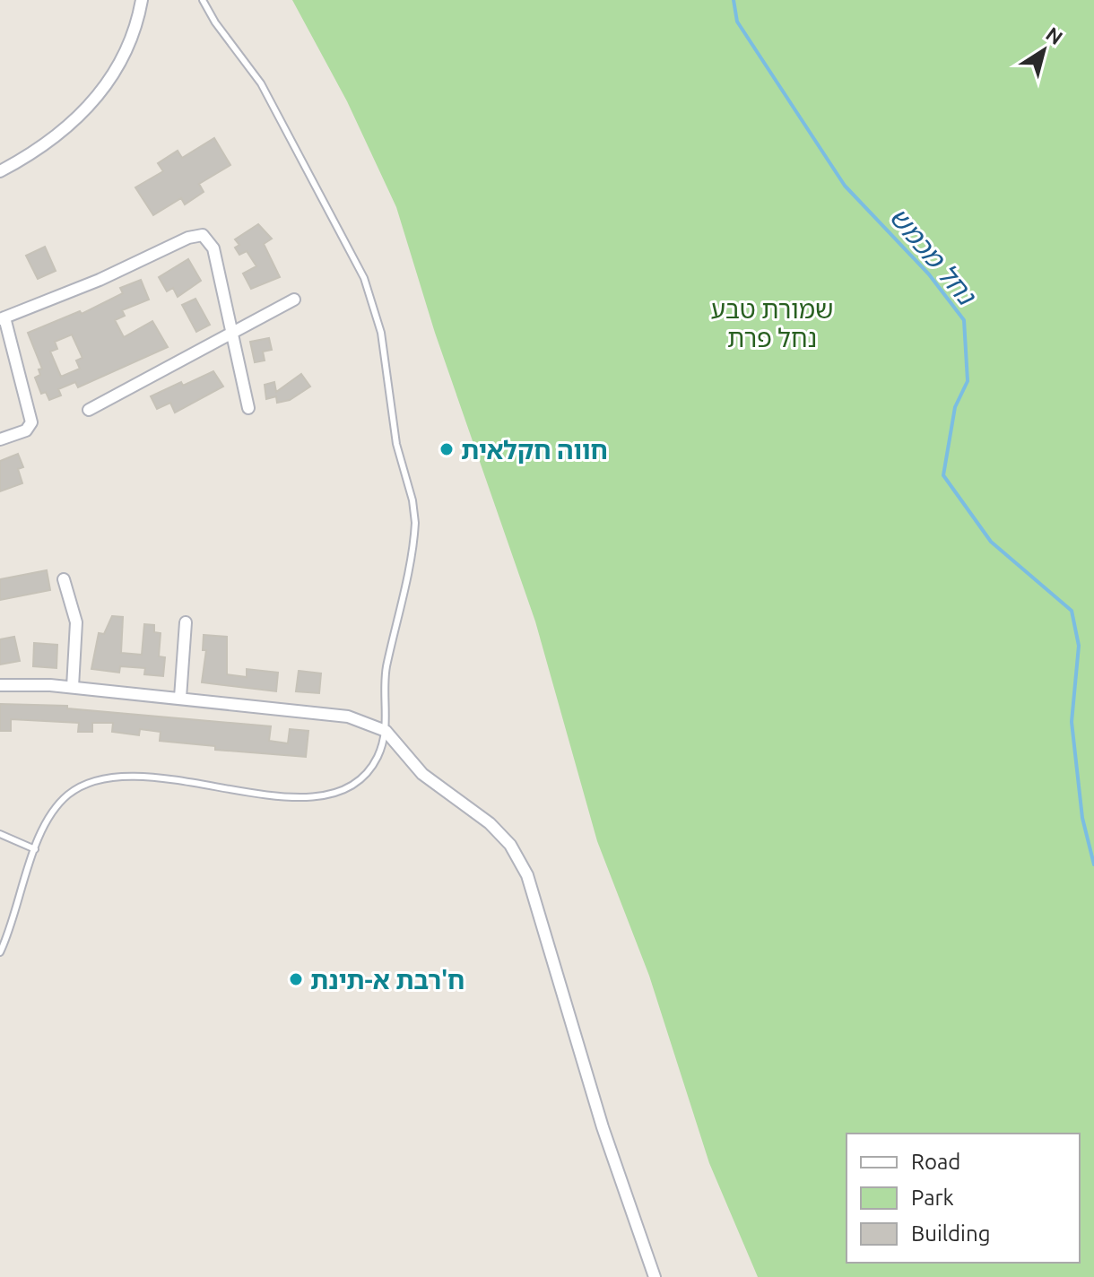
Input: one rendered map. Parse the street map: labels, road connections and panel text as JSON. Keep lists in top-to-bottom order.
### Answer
{
  "water": ["נחל מכמש"],
  "parks": ["שמורת טבע נחל פרת"],
  "places": ["חווה חקלאית", "ח'רבת א-תינת"],
  "legend": ["Road", "Park", "Building"],
  "north": "top right"
}
